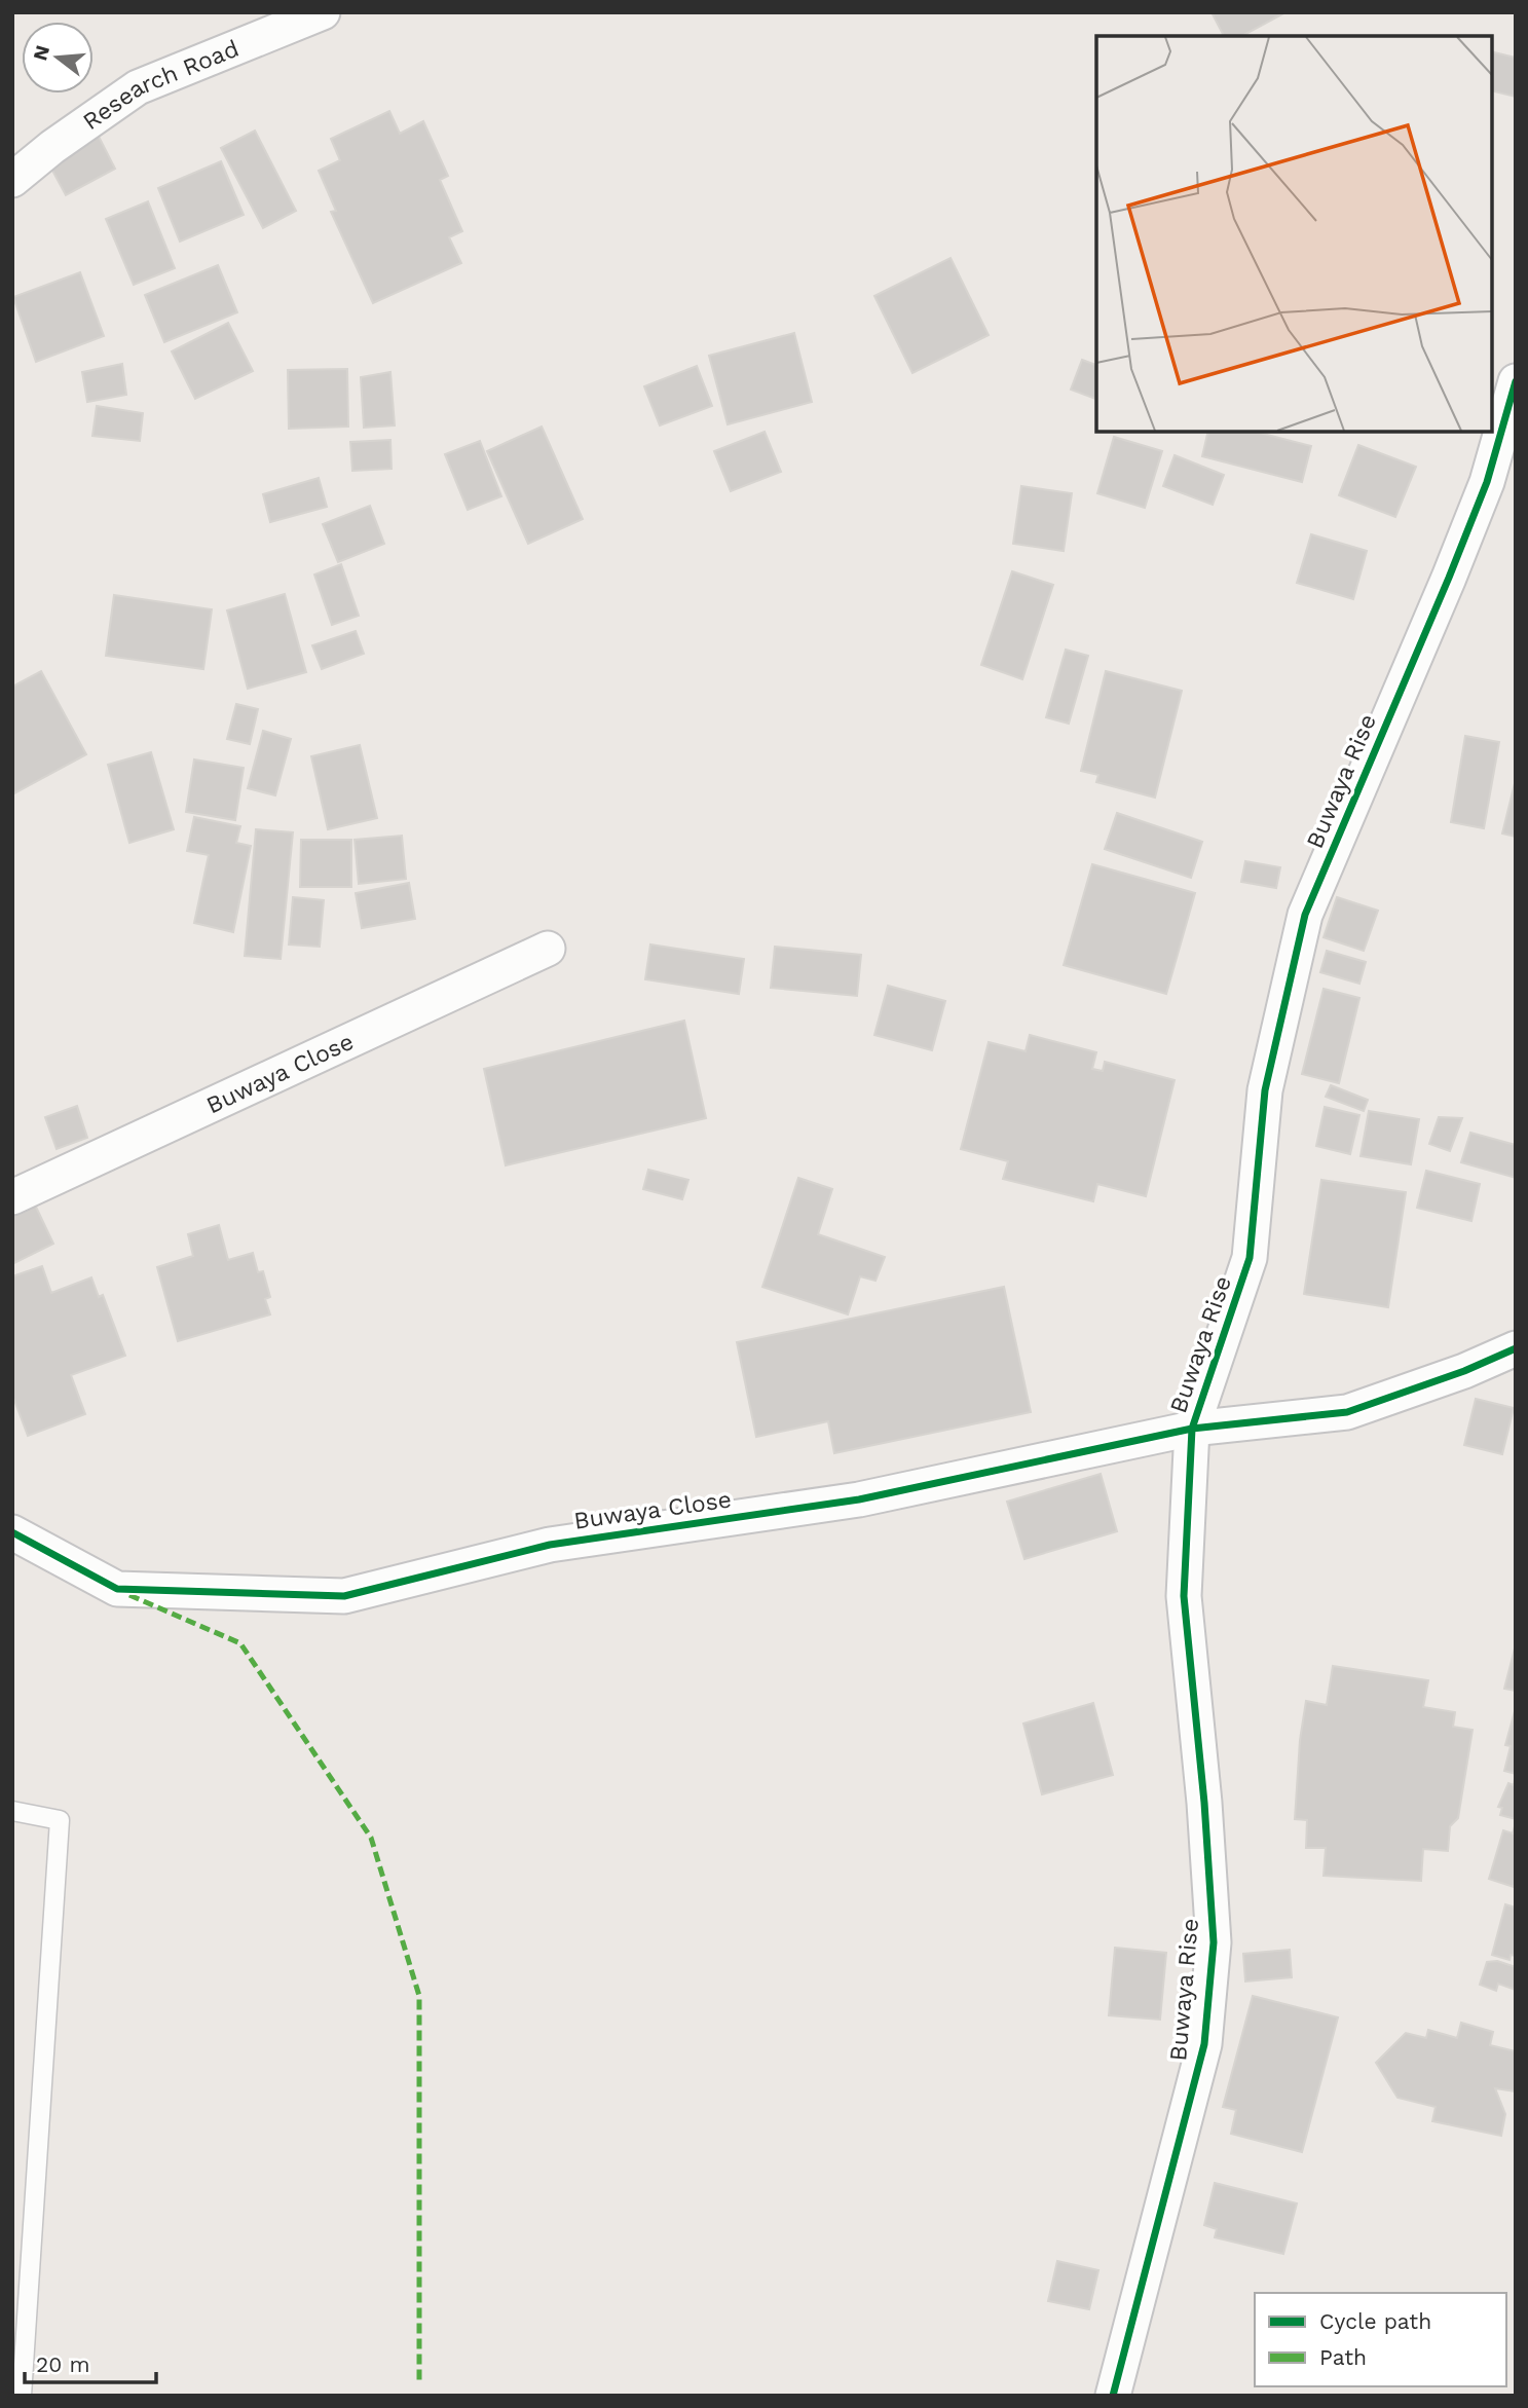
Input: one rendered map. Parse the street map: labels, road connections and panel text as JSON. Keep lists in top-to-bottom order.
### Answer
{
  "streets": {
    "street": ["Research Road", "Buwaya Rise", "Buwaya Close"]
  },
  "crossings": [
    ["Buwaya Rise", "Buwaya Close"]
  ],
  "legend": ["Cycle path", "Path"],
  "scale_bar": "20 m",
  "north": "left"
}
